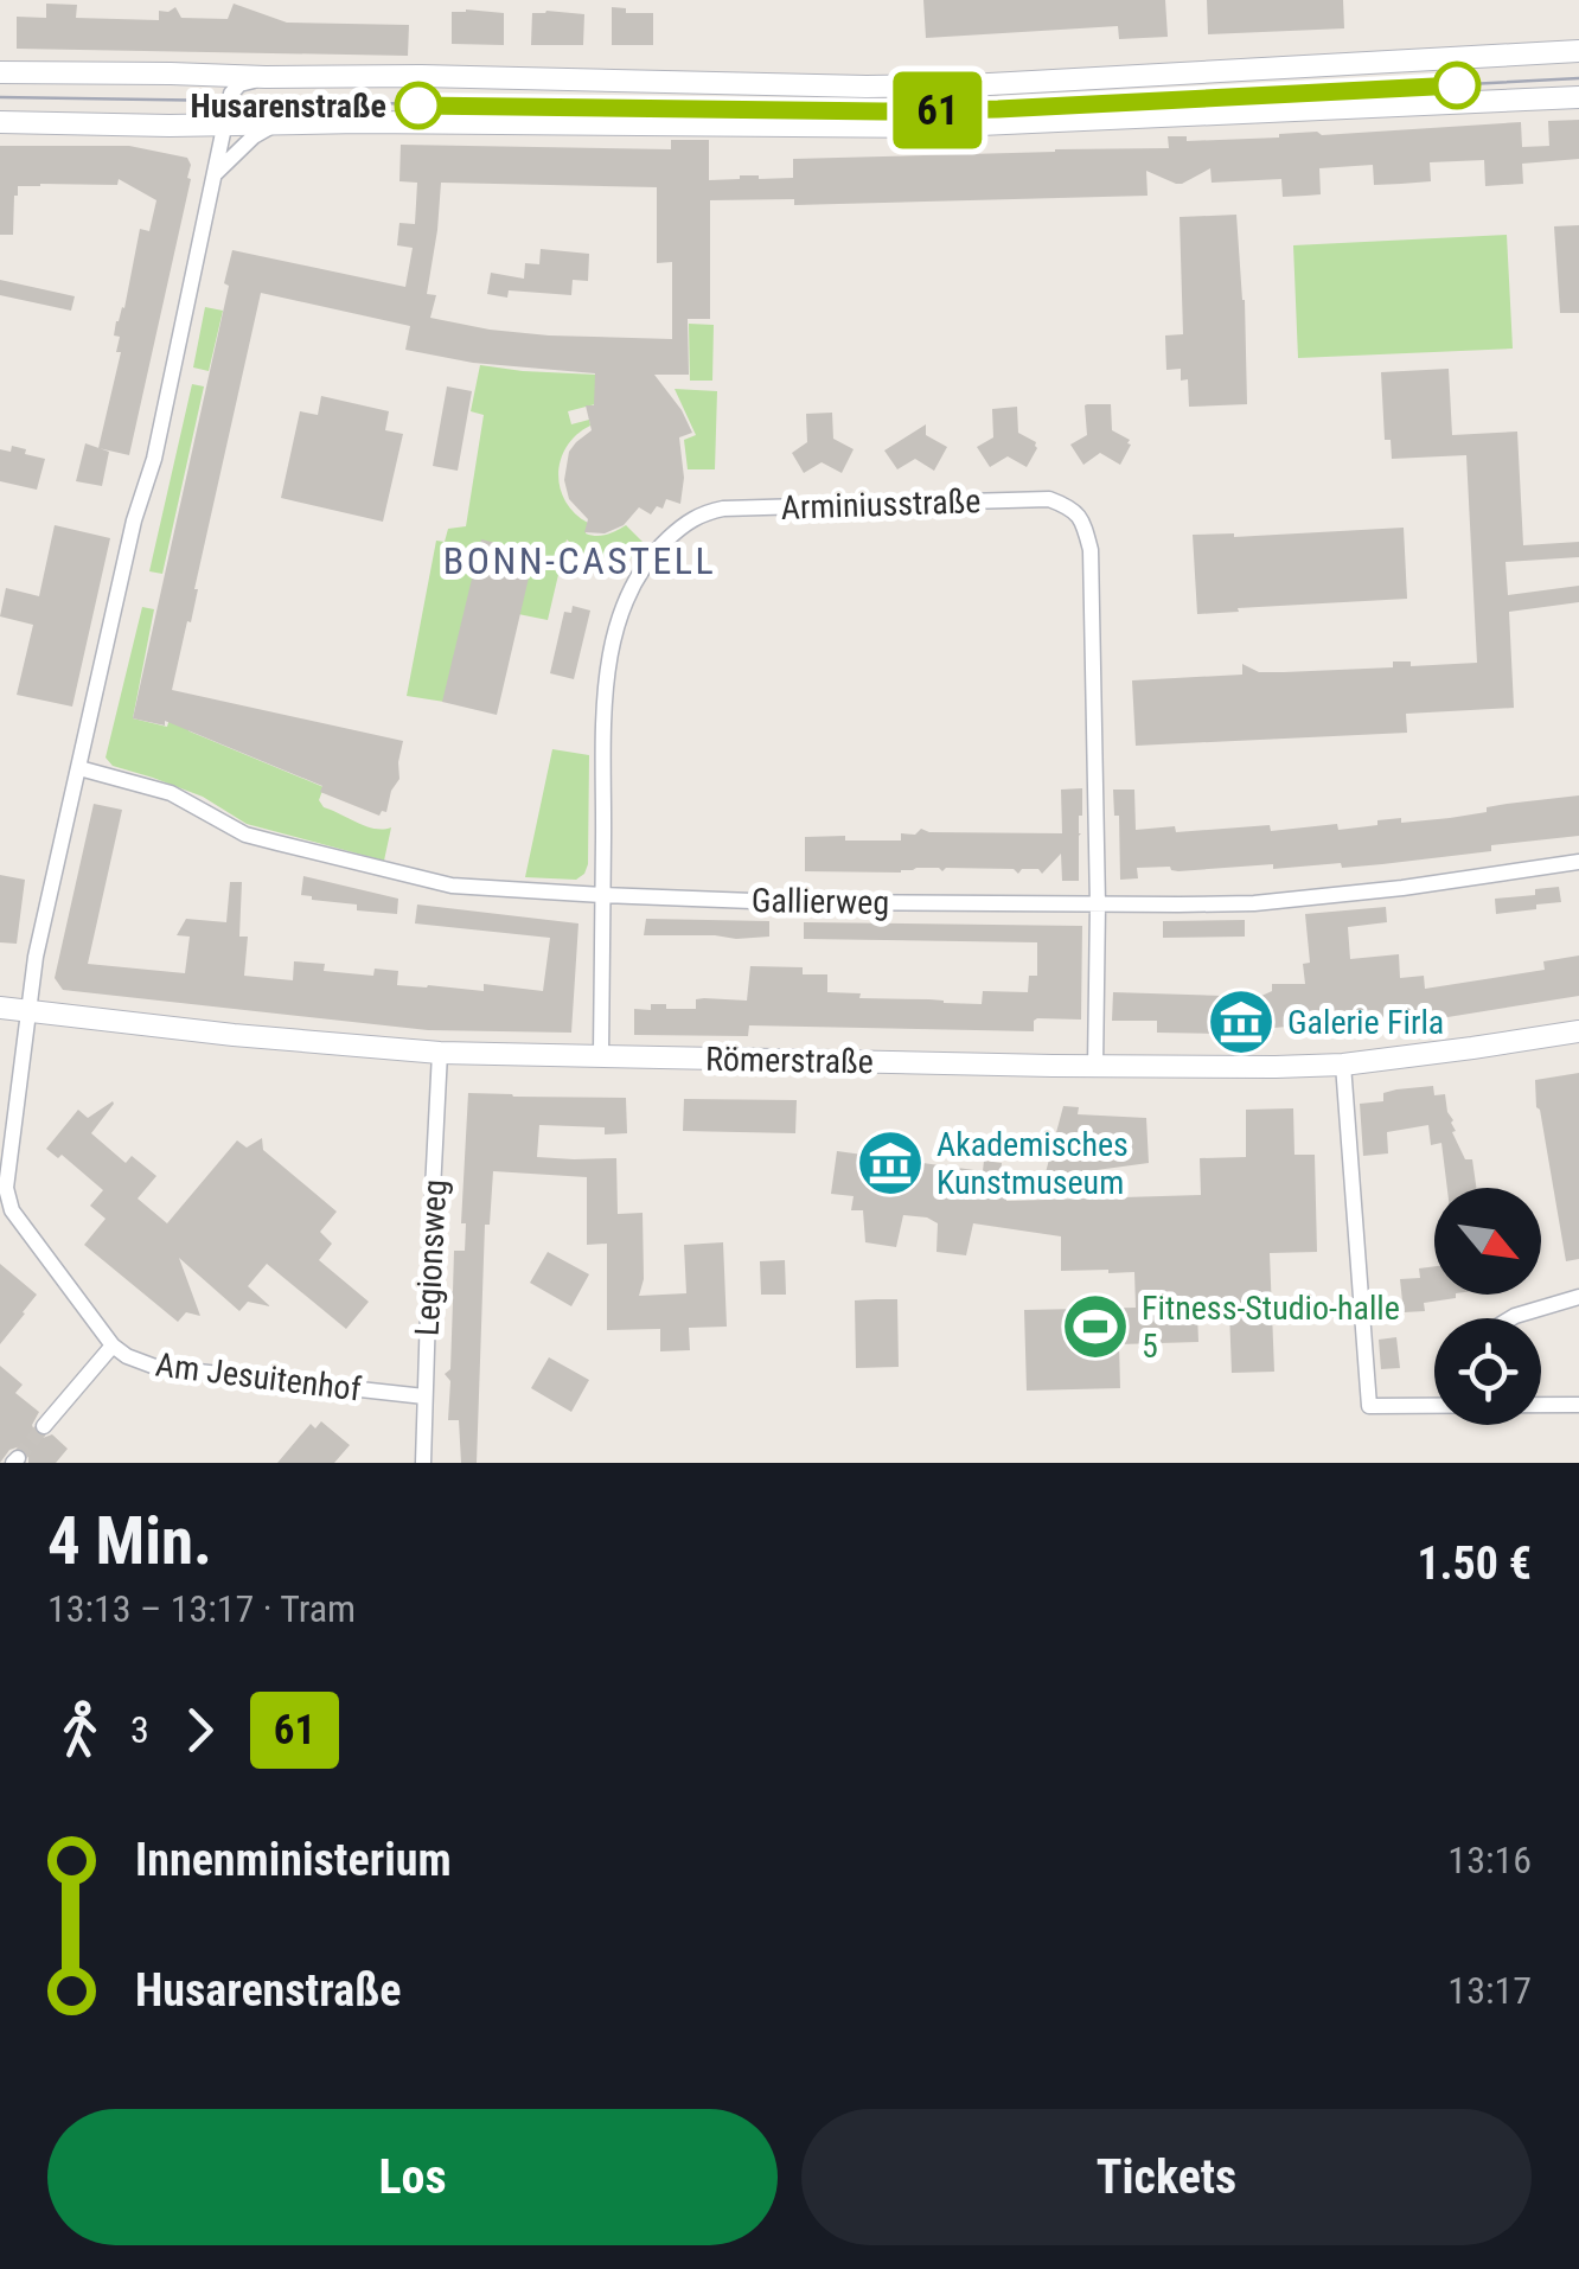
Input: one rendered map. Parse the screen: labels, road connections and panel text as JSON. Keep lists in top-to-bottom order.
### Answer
{
  "streets": {
    "main road": ["Römerstraße"],
    "street": [
      "Arminiusstraße",
      "Gallierweg",
      "Legionsweg",
      "Am Jesuitenhof"
    ]
  },
  "crossings": [
    ["Arminiusstraße", "Gallierweg"],
    ["Arminiusstraße", "Römerstraße"],
    ["Römerstraße", "Legionsweg"],
    ["Römerstraße", "Am Jesuitenhof"],
    ["Legionsweg", "Am Jesuitenhof"]
  ],
  "districts": ["BONN-CASTELL"],
  "places": {
    "other": ["Husarenstraße"],
    "museum": ["Galerie Firla", "Akademisches Kunstmuseum"],
    "sports": ["Fitness-Studio-halle 5"]
  },
  "lines": ["tram line 61"],
  "north": "bottom right",
  "page": {
    "on_map": "61",
    "heading": ["4 Min.", "13:13 – 13:17 · Tram", "1.50 €"],
    "legs": ["3", "61"],
    "list": [
      {
        "name": "Innenministerium",
        "value": "13:16"
      },
      {
        "name": "Husarenstraße",
        "value": "13:17"
      }
    ],
    "buttons": ["Los", "Tickets"]
  }
}
